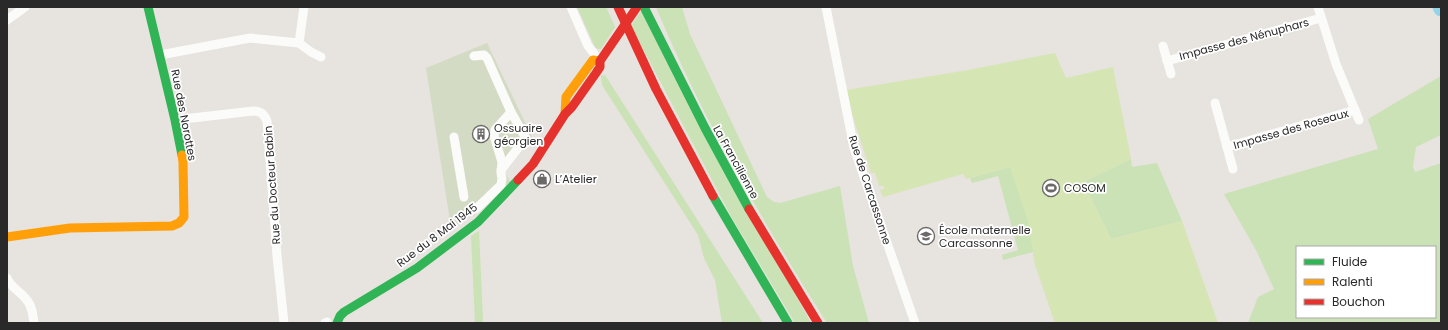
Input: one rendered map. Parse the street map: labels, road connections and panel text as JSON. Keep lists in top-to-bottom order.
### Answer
{
  "streets": {
    "main road": ["Rue des Norottes", "La Francilienne", "Rue du 8 Mai 1945"],
    "street": [
      "Impasse des Nénuphars",
      "Impasse des Roseaux",
      "Rue du Docteur Babin",
      "Rue de Carcassonne"
    ]
  },
  "crossings": [
    ["Rue des Norottes", "Rue du Docteur Babin"]
  ],
  "places": {
    "building": ["Ossuaire géorgien"],
    "shop": ["L’Atelier"],
    "sports": ["COSOM"],
    "school or university": ["École maternelle Carcassonne"]
  },
  "legend": ["Fluide", "Ralenti", "Bouchon"]
}
